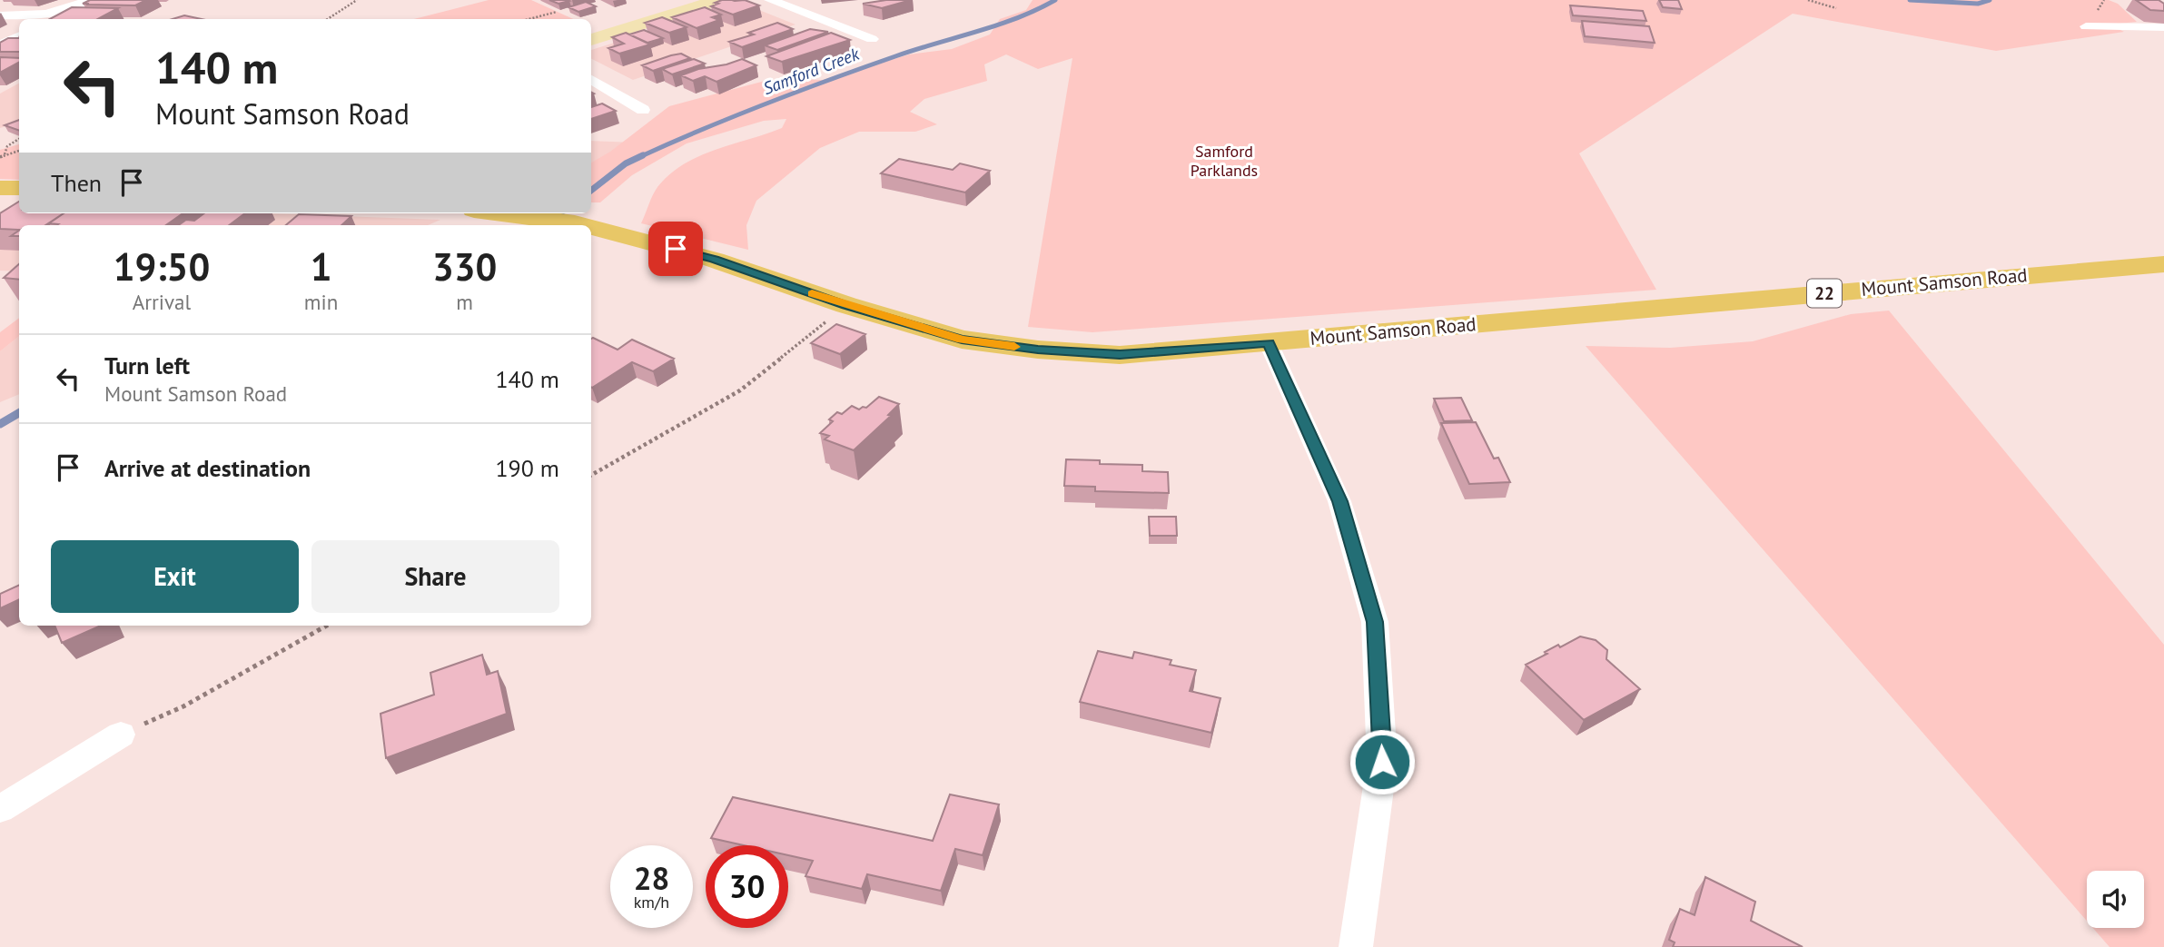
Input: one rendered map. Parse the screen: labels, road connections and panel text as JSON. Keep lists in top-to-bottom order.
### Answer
{
  "streets": {
    "main road": ["Mount Samson Road", "22"]
  },
  "water": ["Samford Creek"],
  "parks": ["Samford Parklands"],
  "page": {
    "turn": ["140 m", "Mount Samson Road"],
    "then": "Then",
    "eta": [
      "19:50",
      "Arrival",
      "1",
      "min",
      "330",
      "m"
    ],
    "list": [
      {
        "name": "Turn left",
        "note": "Mount Samson Road",
        "value": "140 m"
      },
      {
        "name": "Arrive at destination",
        "value": "190 m"
      }
    ],
    "buttons": ["Exit", "Share"],
    "speed": "28 km/h",
    "limit": "30"
  }
}
